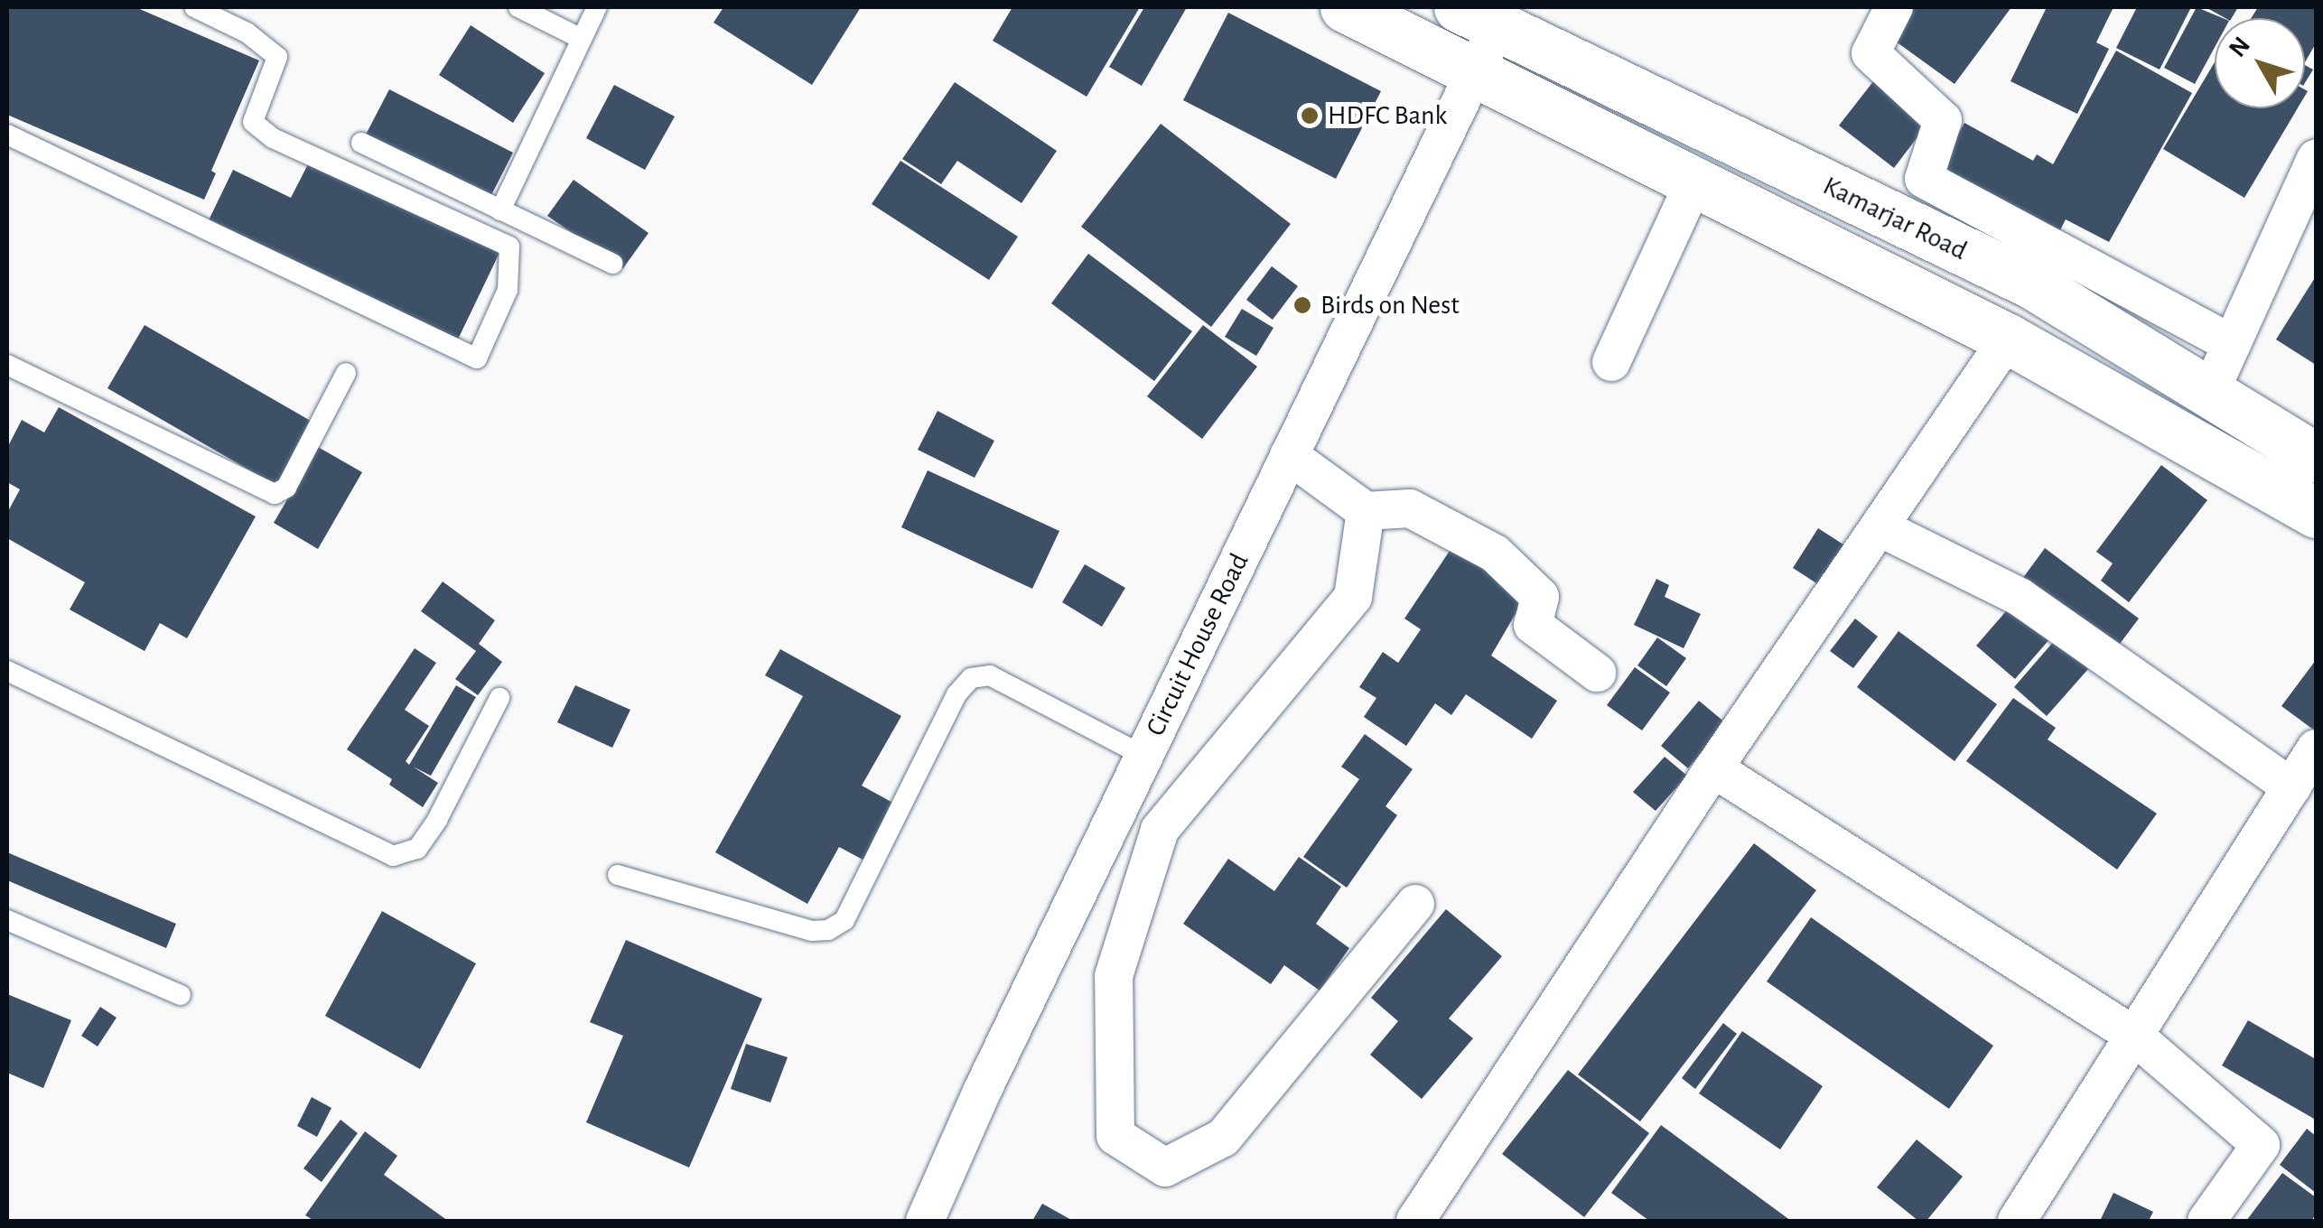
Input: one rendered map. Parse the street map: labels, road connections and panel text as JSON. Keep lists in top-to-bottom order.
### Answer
{
  "streets": {
    "main road": ["Kamarjar Road"],
    "street": ["Circuit House Road"]
  },
  "crossings": [
    ["Kamarjar Road", "Circuit House Road"]
  ],
  "places": ["HDFC Bank", "Birds on Nest"],
  "north": "top left"
}
